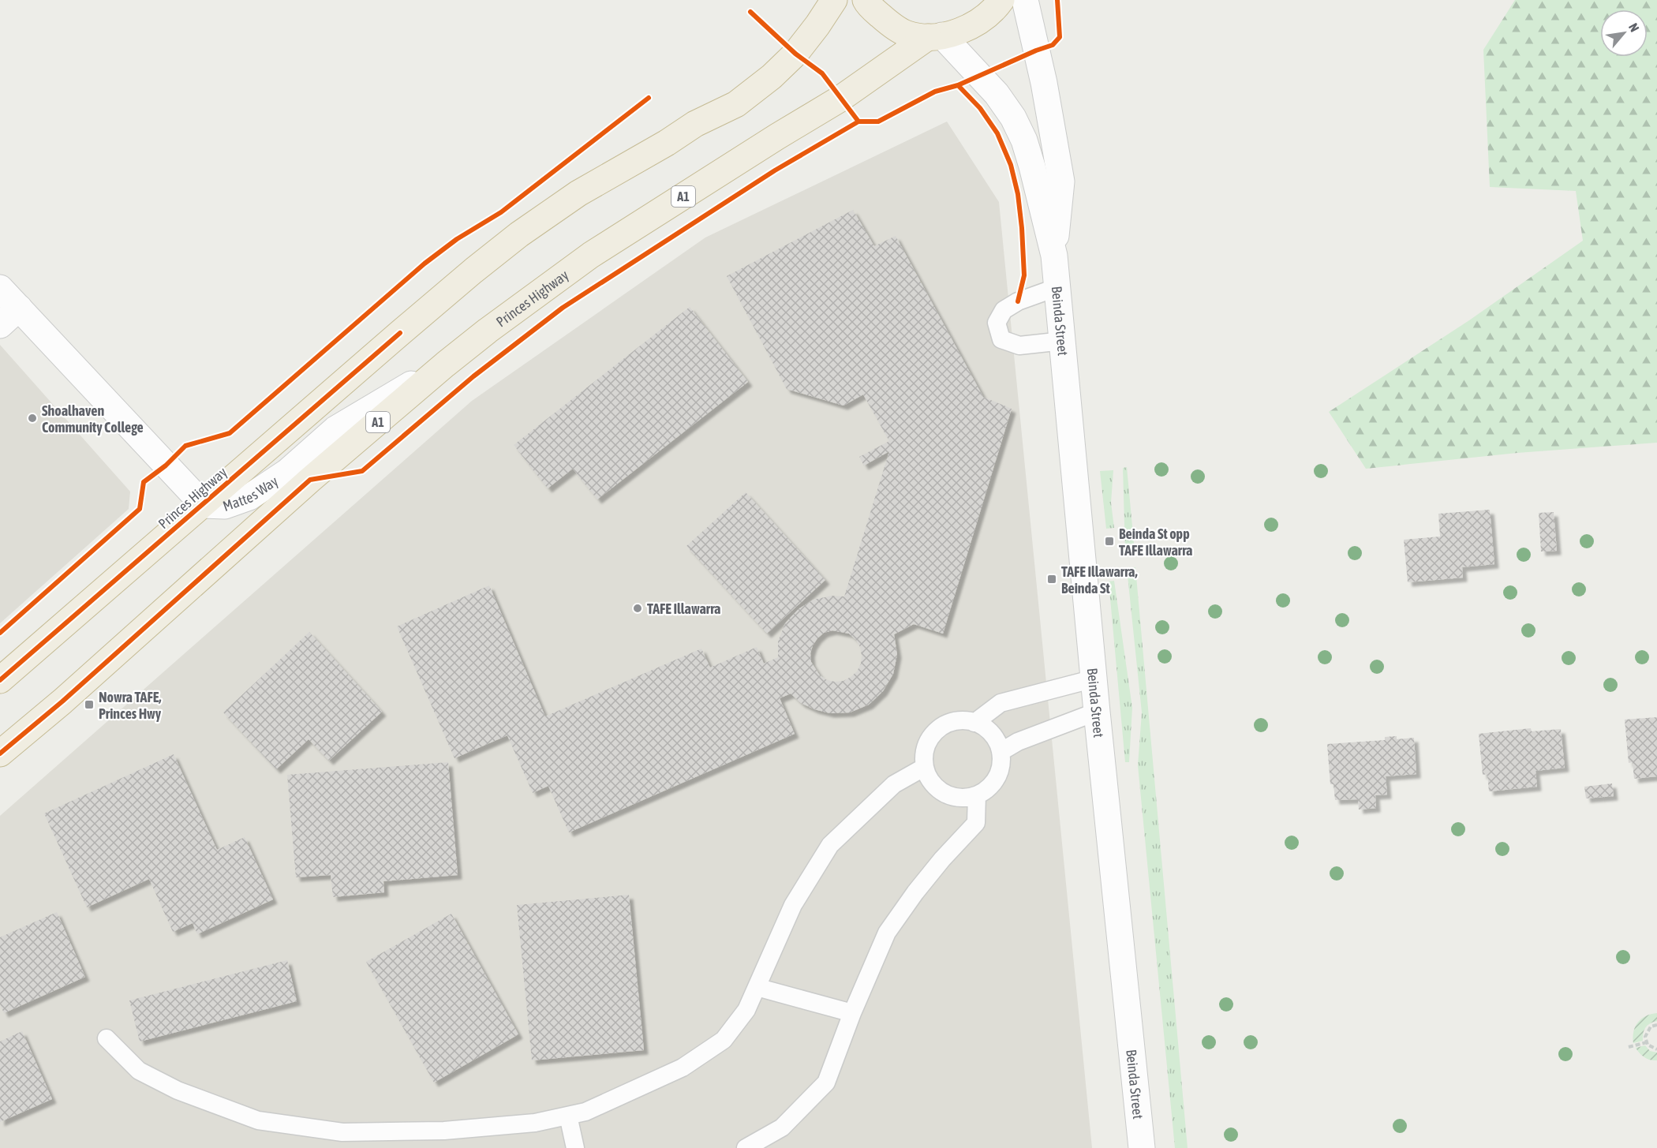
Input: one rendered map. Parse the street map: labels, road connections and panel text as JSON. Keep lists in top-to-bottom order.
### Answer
{
  "streets": {
    "highway": ["A1", "Princes Highway"],
    "street": ["Beinda Street", "Mattes Way"]
  },
  "crossings": [
    ["A1", "Princes Highway"],
    ["A1", "Beinda Street"],
    ["Princes Highway", "Beinda Street"],
    ["Princes Highway", "Mattes Way"]
  ],
  "places": {
    "other": ["Shoalhaven Community College", "TAFE Illawarra"],
    "transit": ["Beinda St opp TAFE Illawarra", "TAFE Illawarra, Beinda St", "Nowra TAFE, Princes Hwy"]
  },
  "north": "top right"
}
